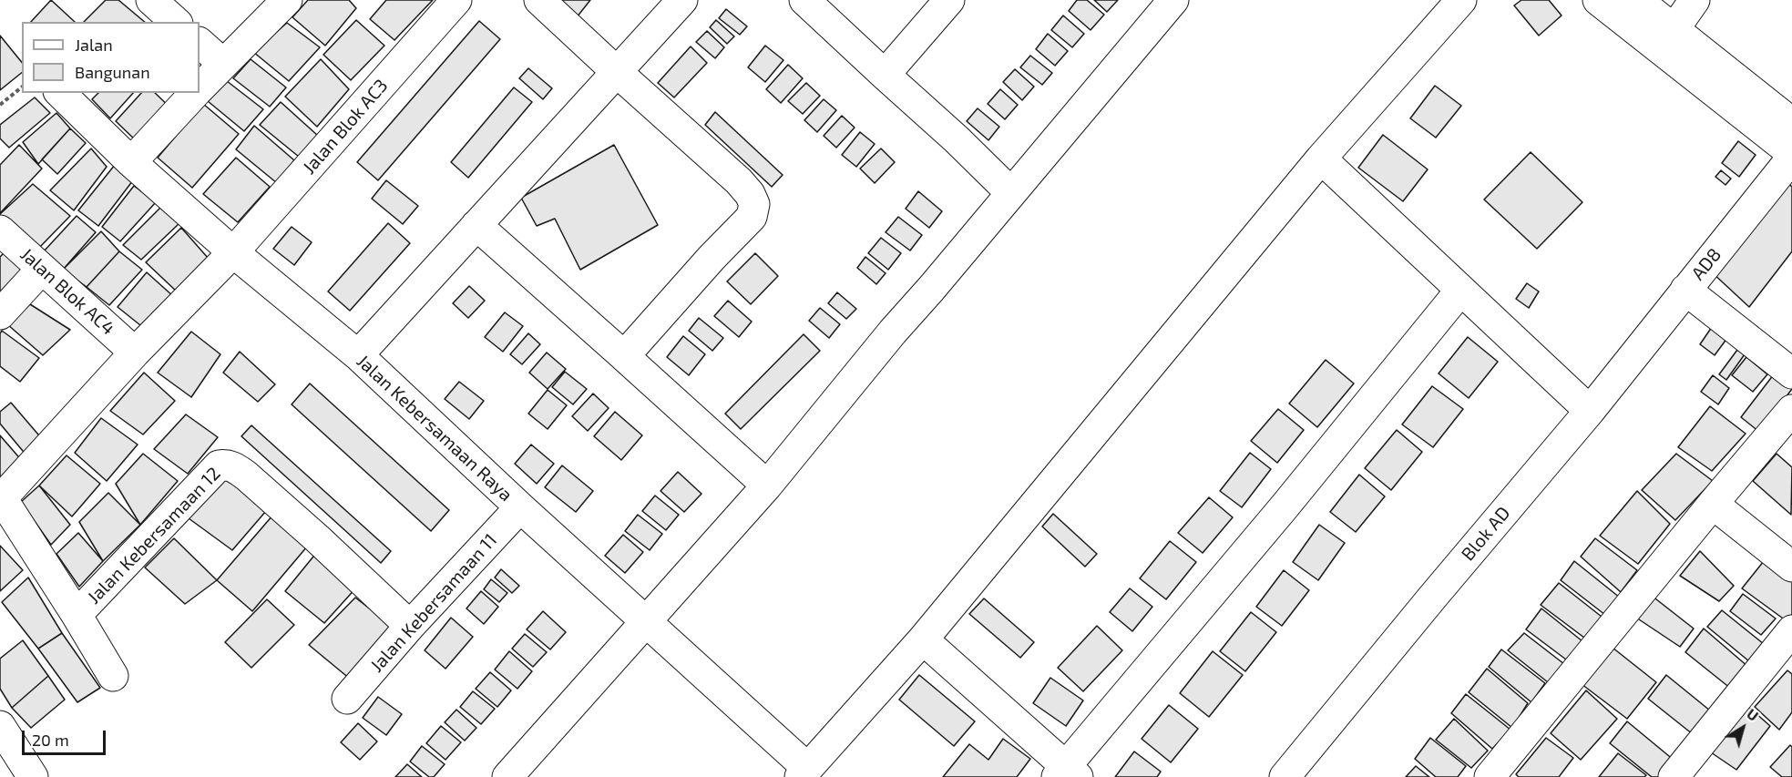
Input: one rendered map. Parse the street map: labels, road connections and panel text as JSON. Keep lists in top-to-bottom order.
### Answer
{
  "streets": {
    "street": [
      "Jalan Blok AC3",
      "AD8",
      "Jalan Blok AC4",
      "Jalan Kebersamaan Raya",
      "Blok AD",
      "Jalan Kebersamaan 12",
      "Jalan Kebersamaan 11"
    ]
  },
  "crossings": [
    ["Jalan Blok AC3", "Jalan Blok AC4"],
    ["Jalan Blok AC3", "Jalan Kebersamaan Raya"],
    ["Jalan Blok AC3", "Jalan Kebersamaan 12"],
    ["AD8", "Blok AD"],
    ["Jalan Kebersamaan Raya", "Jalan Kebersamaan 11"],
    ["Jalan Kebersamaan 12", "Jalan Kebersamaan 11"]
  ],
  "legend": ["Jalan", "Bangunan"],
  "scale_bar": "20 m",
  "north": "top right"
}
